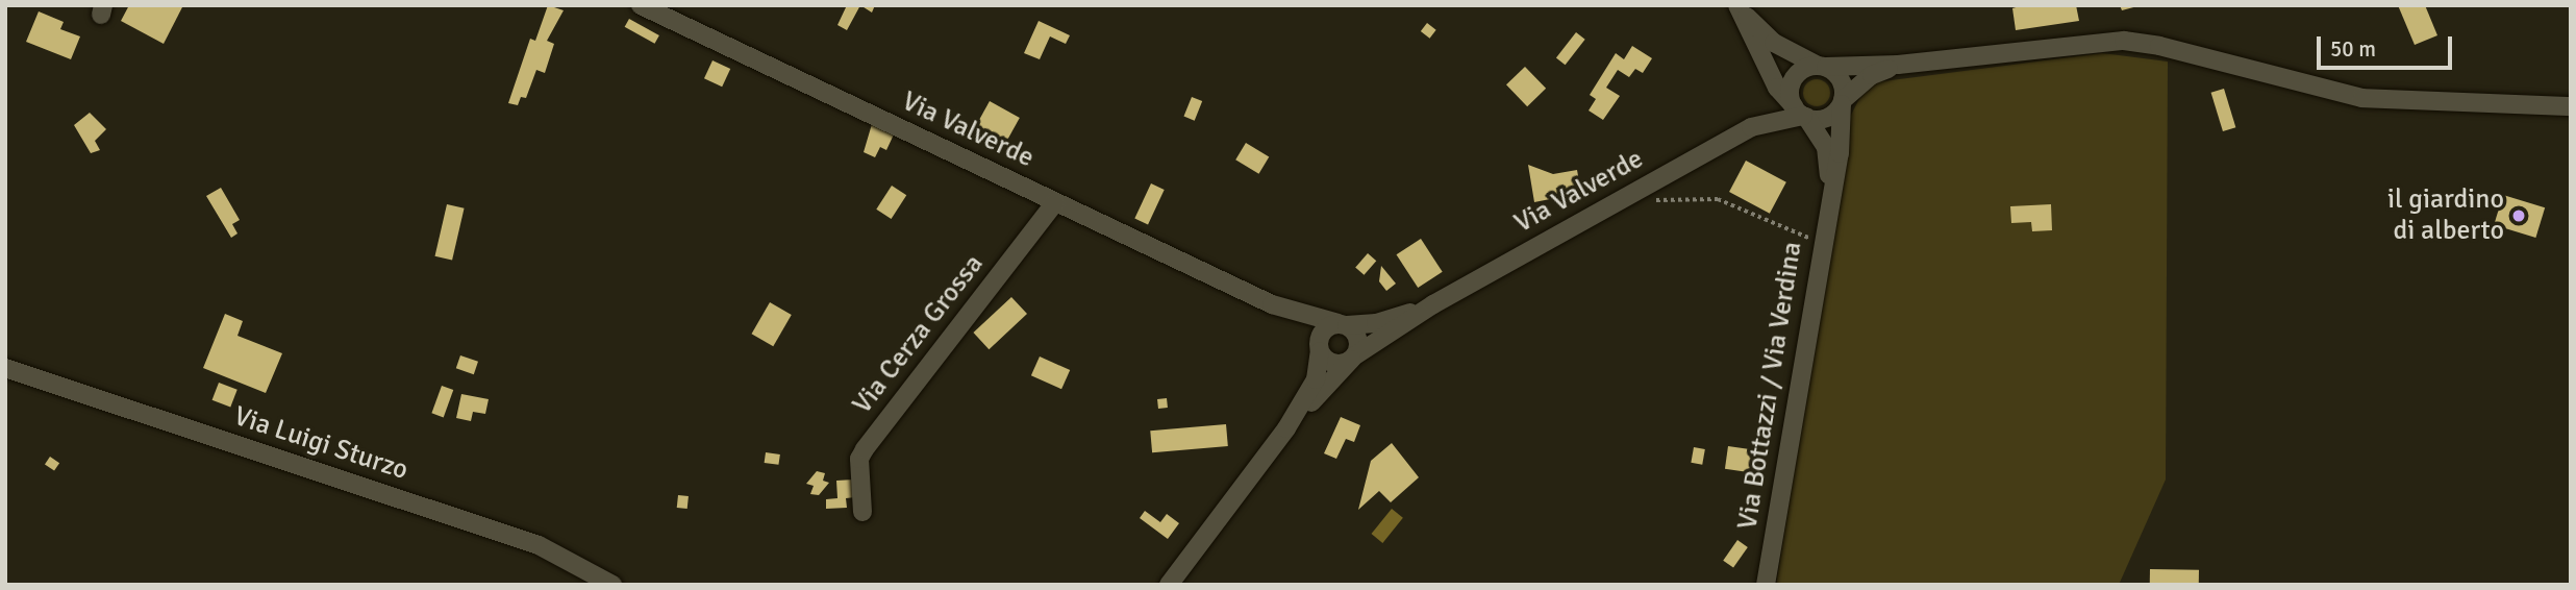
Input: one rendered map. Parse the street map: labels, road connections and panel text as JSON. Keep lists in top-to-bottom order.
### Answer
{
  "streets": {
    "street": [
      "Via Valverde",
      "Via Cerza Grossa",
      "Via Bottazzi / Via Verdina",
      "Via Luigi Sturzo"
    ]
  },
  "crossings": [
    ["Via Valverde", "Via Cerza Grossa"]
  ],
  "places": ["il giardino di alberto"],
  "scale_bar": "50 m"
}
